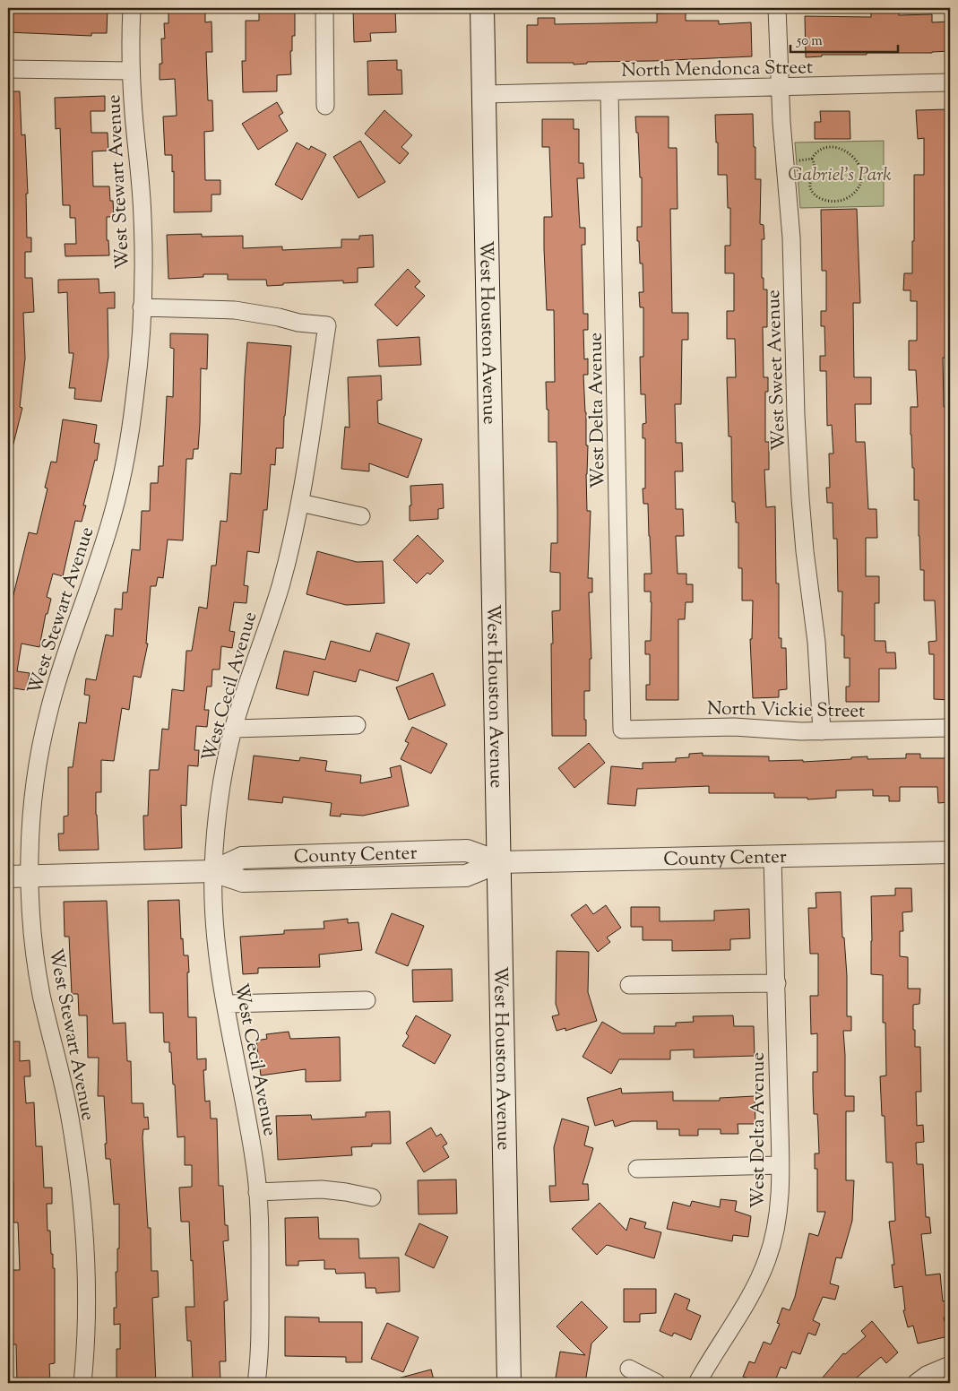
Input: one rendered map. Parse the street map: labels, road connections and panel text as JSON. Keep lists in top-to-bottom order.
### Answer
{
  "streets": {
    "main road": ["West Houston Avenue"],
    "street": [
      "North Mendonca Street",
      "West Stewart Avenue",
      "West Sweet Avenue",
      "West Delta Avenue",
      "West Cecil Avenue",
      "North Vickie Street",
      "County Center"
    ]
  },
  "crossings": [
    ["North Mendonca Street", "West Houston Avenue"],
    ["North Mendonca Street", "West Sweet Avenue"],
    ["North Mendonca Street", "West Delta Avenue"],
    ["West Stewart Avenue", "West Cecil Avenue"],
    ["West Stewart Avenue", "County Center"],
    ["West Houston Avenue", "County Center"],
    ["West Sweet Avenue", "North Vickie Street"],
    ["West Delta Avenue", "North Vickie Street"],
    ["West Delta Avenue", "County Center"],
    ["West Cecil Avenue", "County Center"]
  ],
  "parks": ["Gabriel's Park"],
  "scale_bar": "50 m"
}
